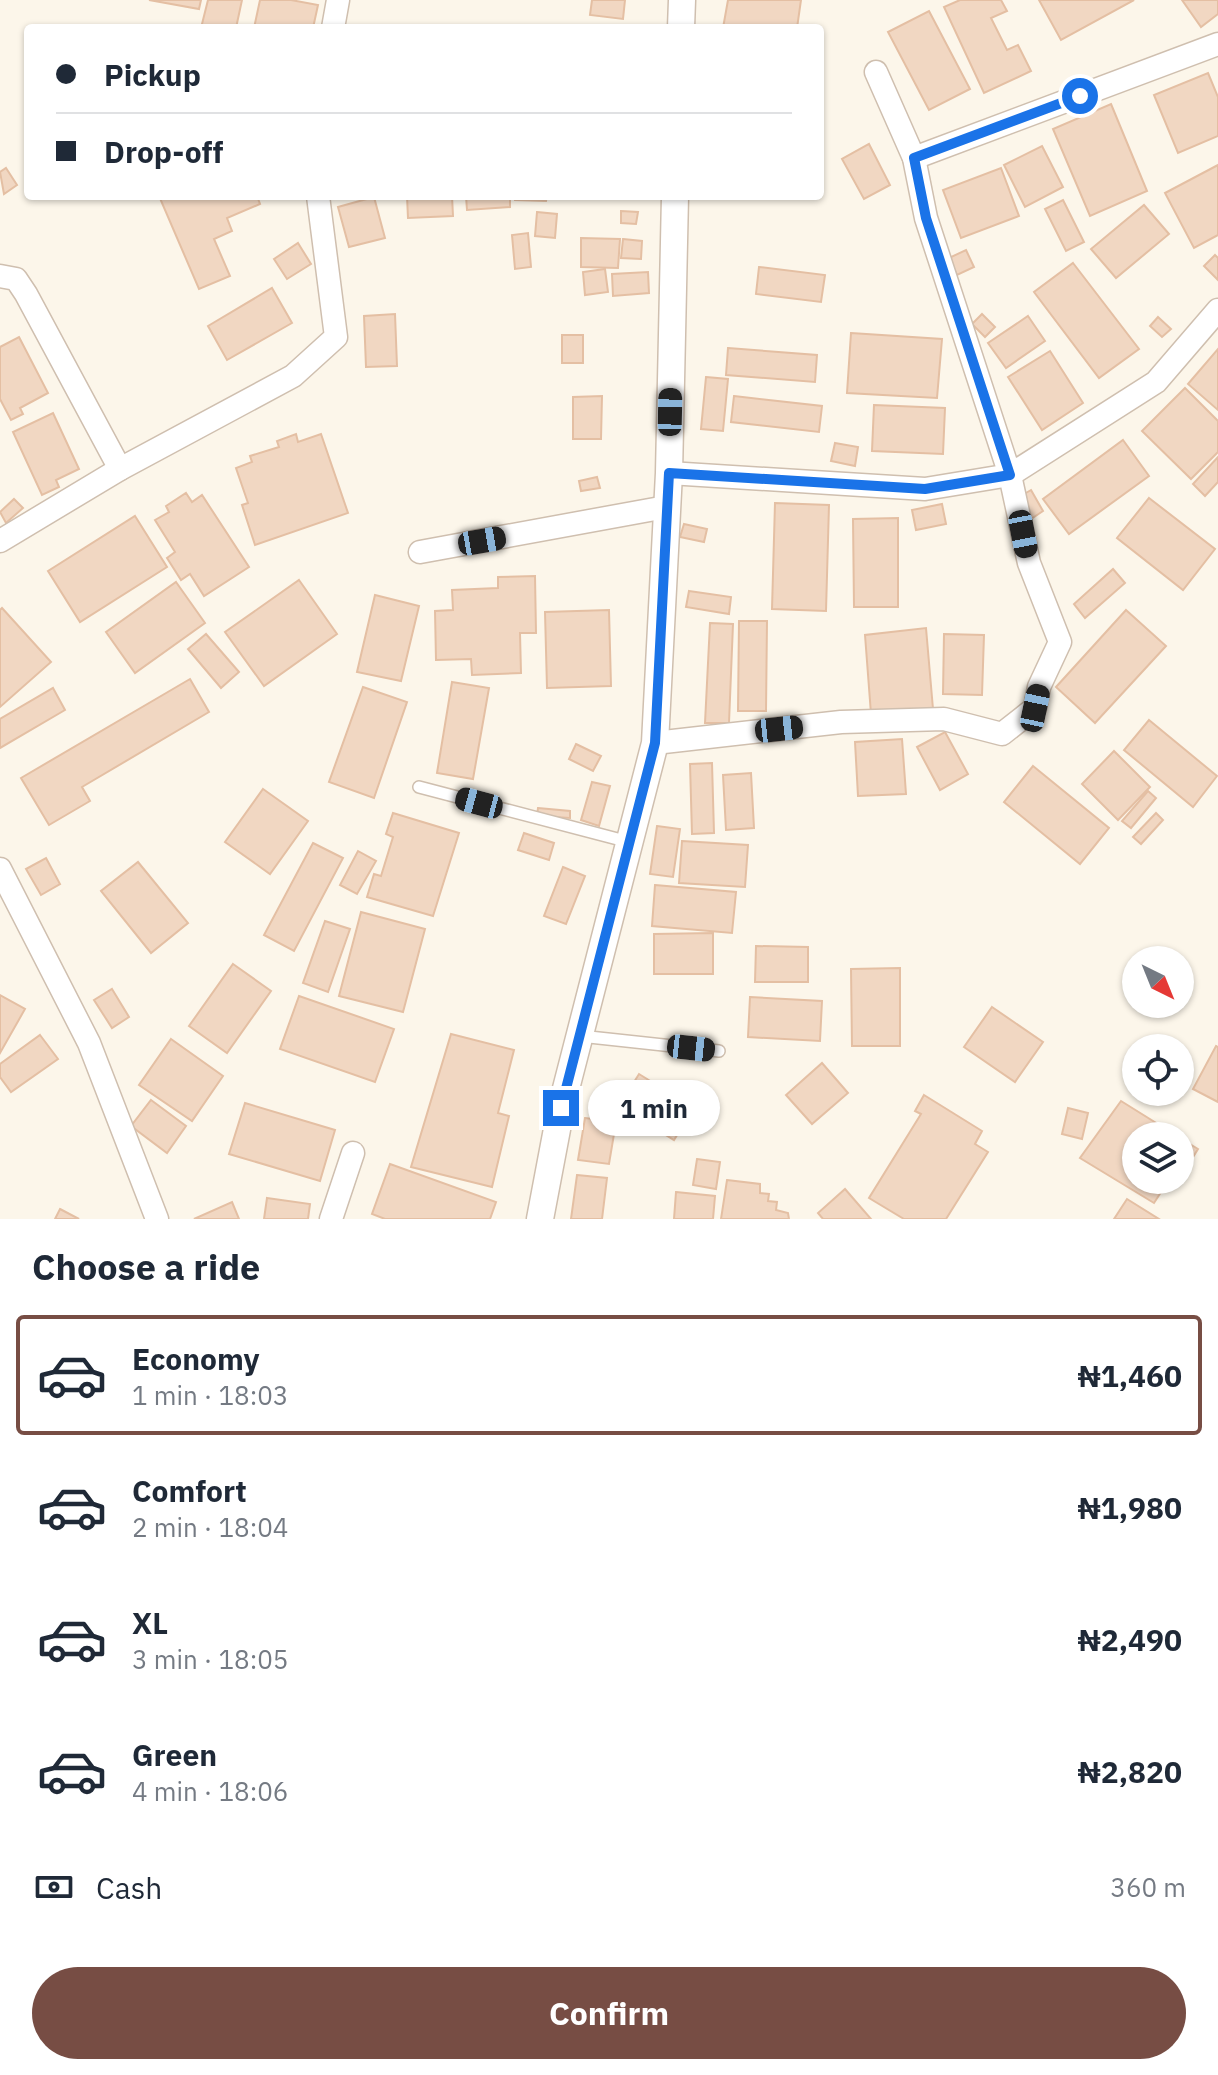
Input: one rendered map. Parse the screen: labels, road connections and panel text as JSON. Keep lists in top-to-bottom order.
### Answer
{
  "north": "bottom right",
  "page": {
    "banner": ["Pickup", "Drop-off"],
    "bubble": "1 min",
    "heading": "Choose a ride",
    "list": [
      {
        "name": "Economy",
        "note": "1 min · 18:03",
        "value": "₦1,460"
      },
      {
        "name": "Comfort",
        "note": "2 min · 18:04",
        "value": "₦1,980"
      },
      {
        "name": "XL",
        "note": "3 min · 18:05",
        "value": "₦2,490"
      },
      {
        "name": "Green",
        "note": "4 min · 18:06",
        "value": "₦2,820"
      }
    ],
    "pay": ["Cash", "360 m"],
    "buttons": "Confirm"
  }
}
